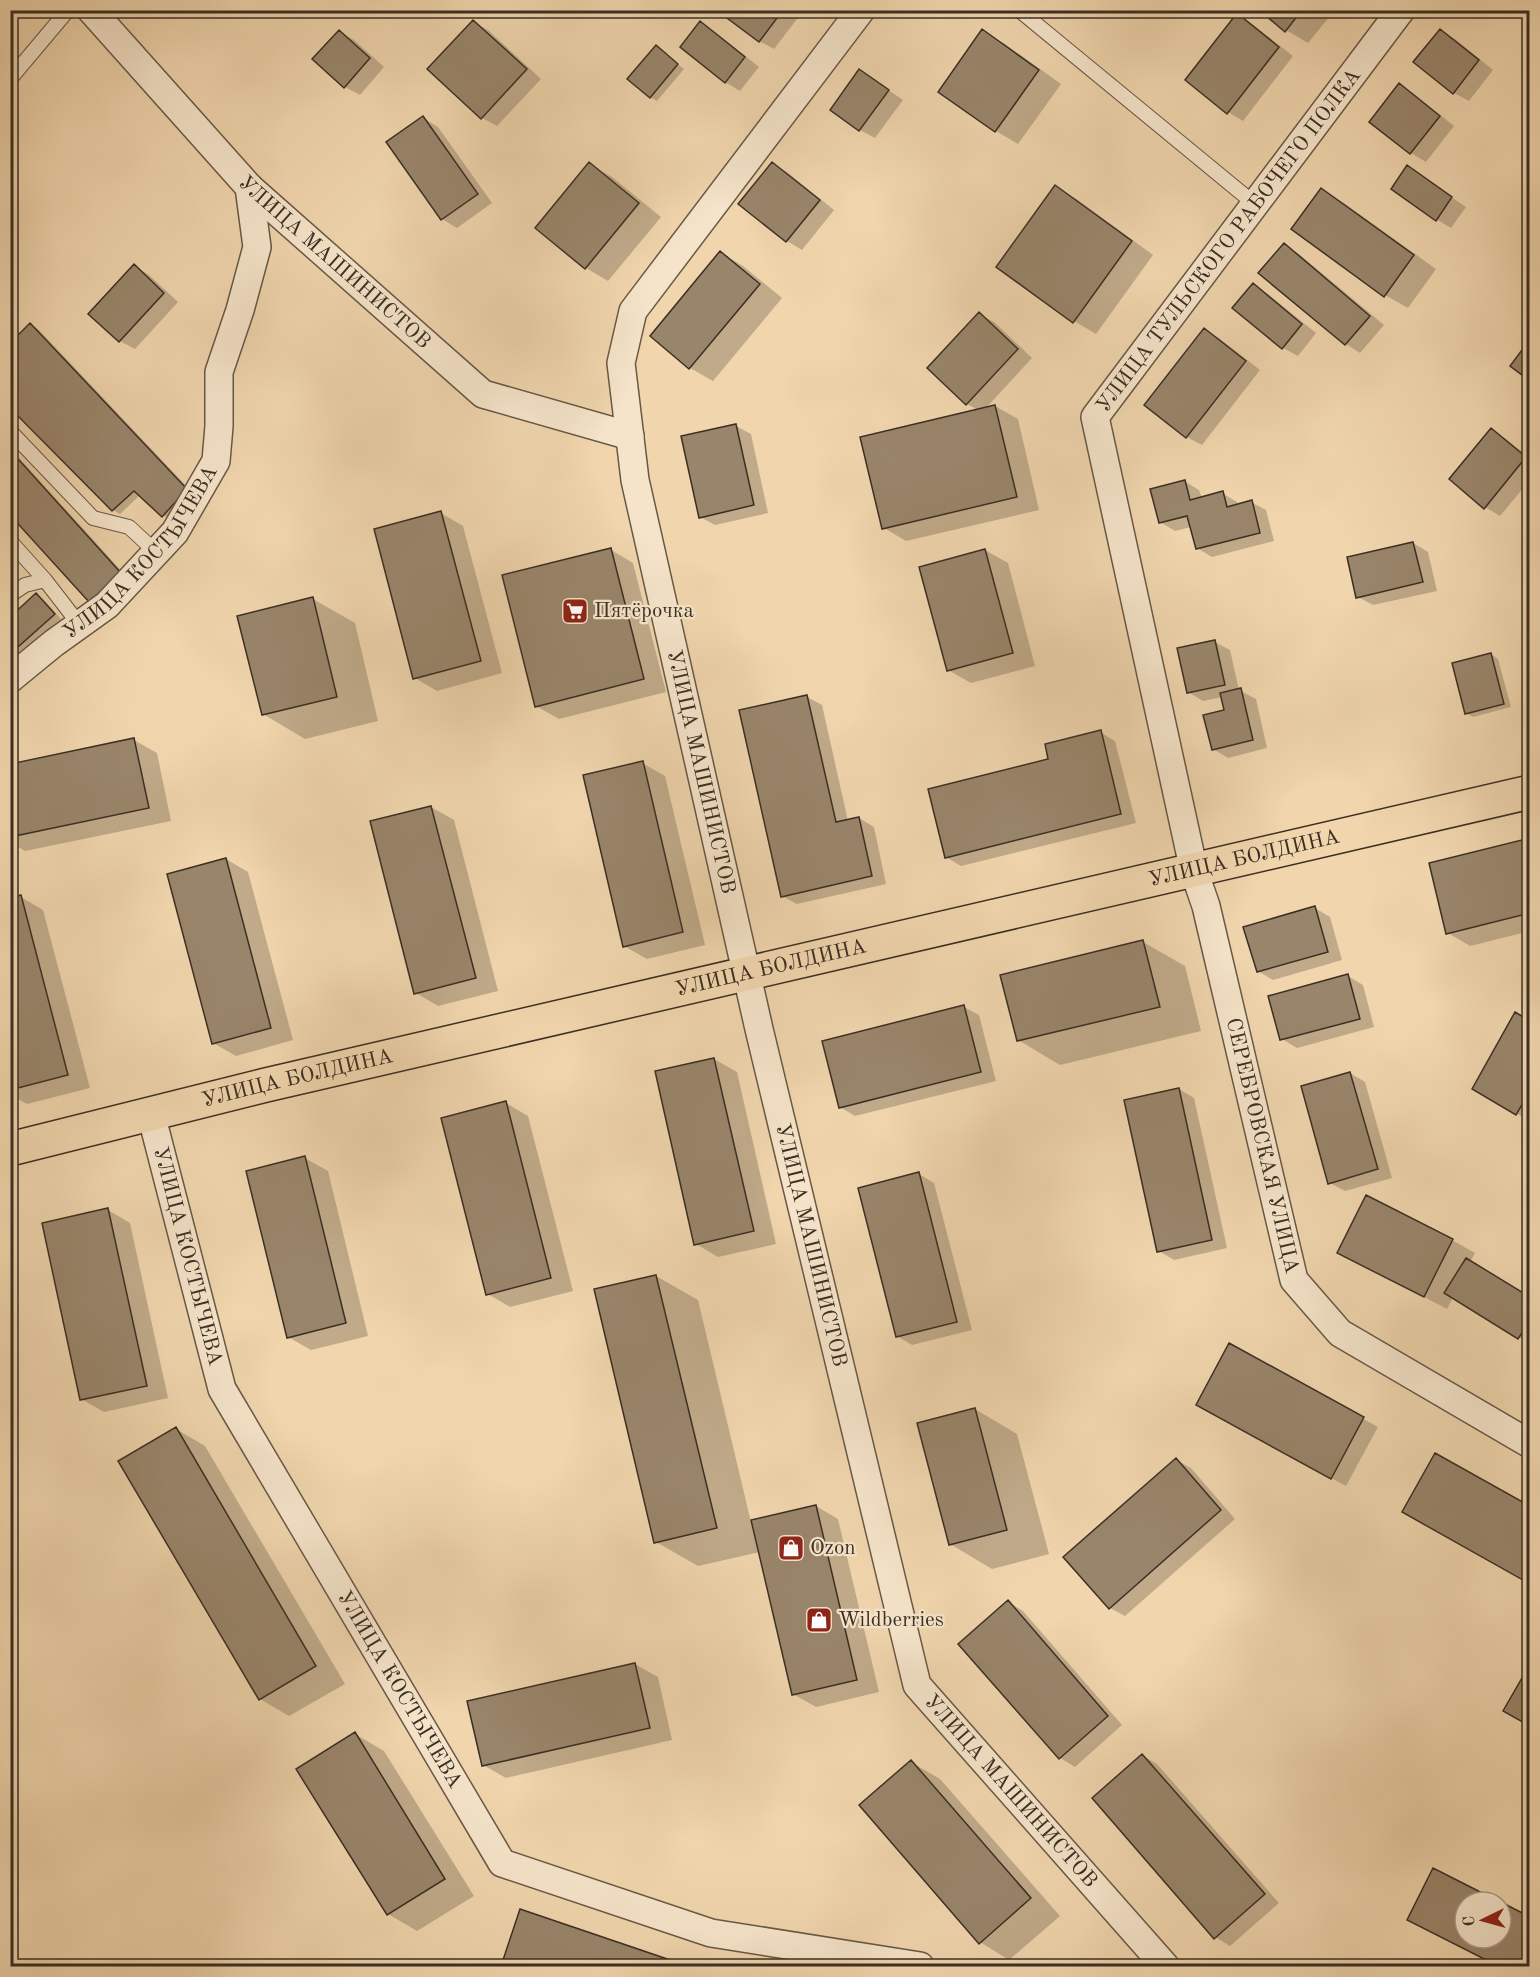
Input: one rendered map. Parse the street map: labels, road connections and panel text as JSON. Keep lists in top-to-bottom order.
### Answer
{
  "streets": {
    "main road": ["УЛИЦА БОЛДИНА"],
    "street": [
      "УЛИЦА ТУЛЬСКОГО РАБОЧЕГО ПОЛКА",
      "УЛИЦА МАШИНИСТОВ",
      "УЛИЦА КОСТЫЧЕВА",
      "СЕРЕБРОВСКАЯ УЛИЦА"
    ]
  },
  "crossings": [
    ["УЛИЦА ТУЛЬСКОГО РАБОЧЕГО ПОЛКА", "УЛИЦА БОЛДИНА"],
    ["УЛИЦА ТУЛЬСКОГО РАБОЧЕГО ПОЛКА", "СЕРЕБРОВСКАЯ УЛИЦА"],
    ["УЛИЦА МАШИНИСТОВ", "УЛИЦА КОСТЫЧЕВА"],
    ["УЛИЦА МАШИНИСТОВ", "УЛИЦА БОЛДИНА"],
    ["УЛИЦА КОСТЫЧЕВА", "УЛИЦА БОЛДИНА"],
    ["УЛИЦА БОЛДИНА", "СЕРЕБРОВСКАЯ УЛИЦА"]
  ],
  "places": {
    "supermarket": ["Пятёрочка"],
    "shop": ["Ozon", "Wildberries"]
  },
  "north": "left"
}
